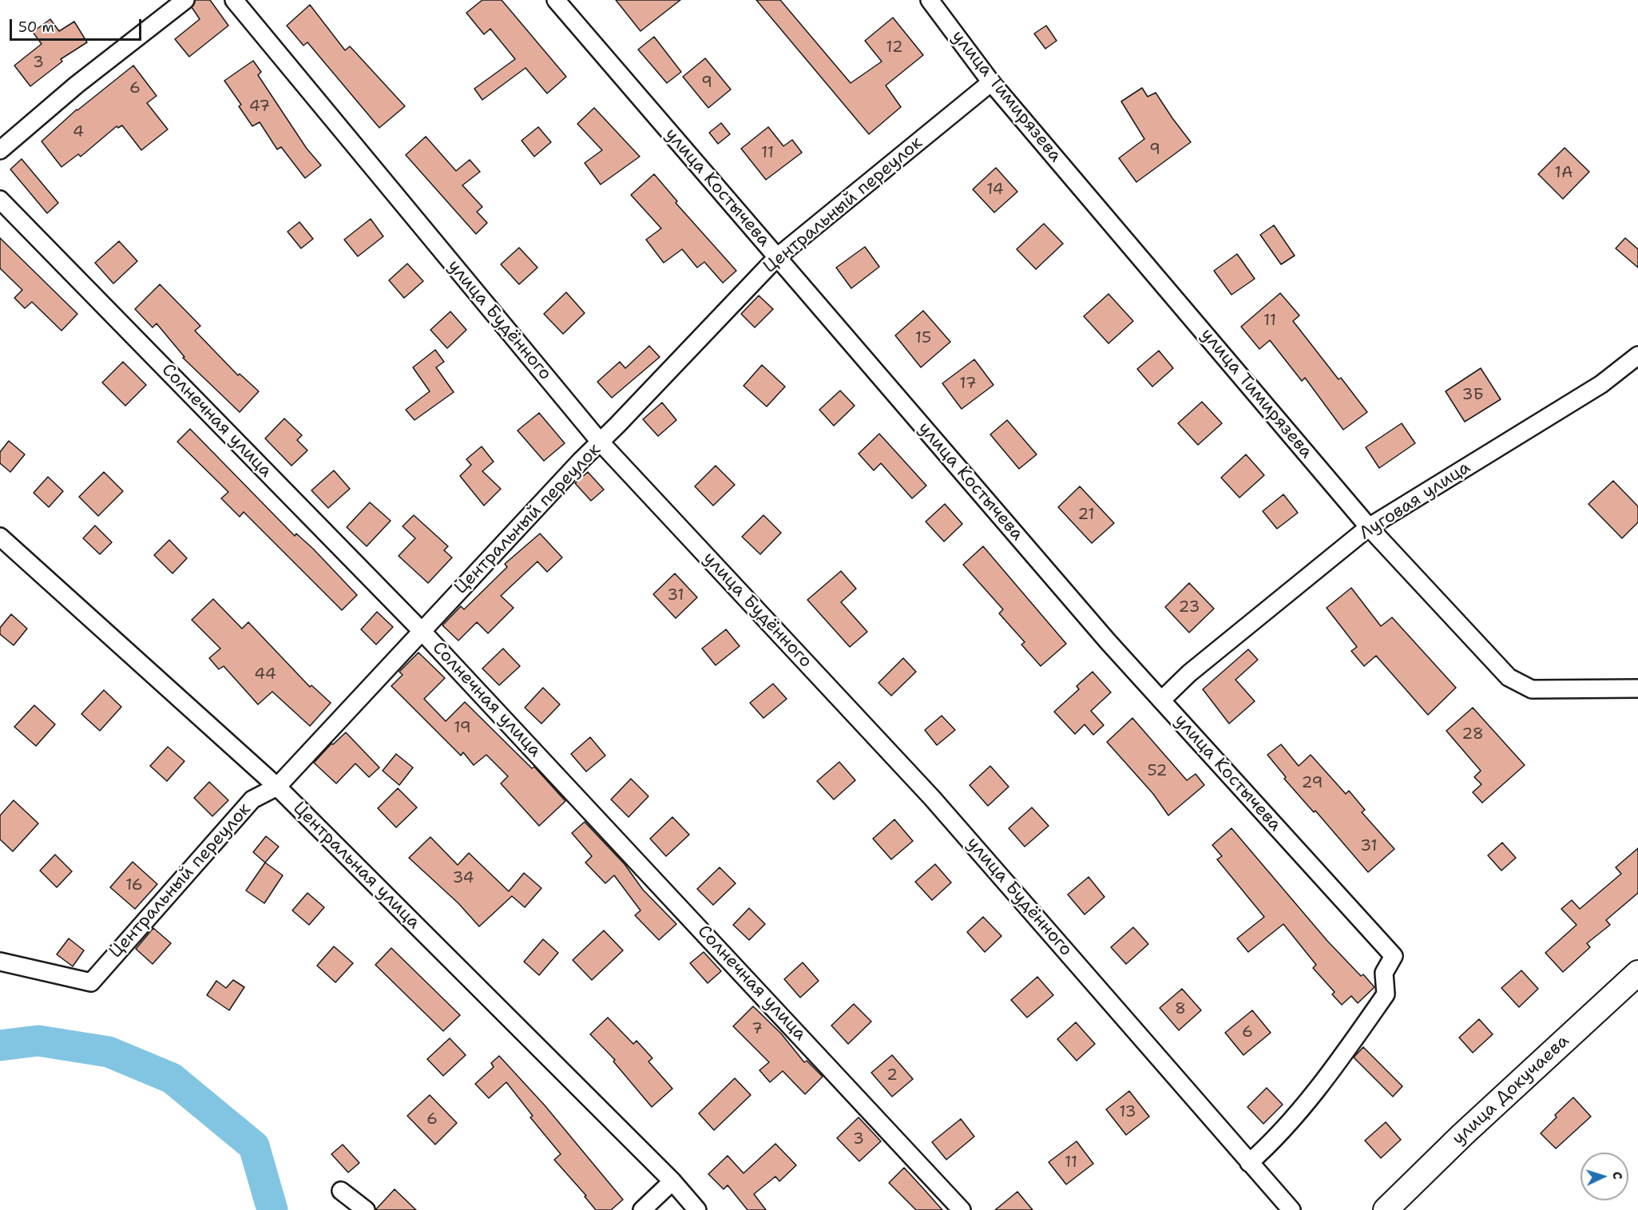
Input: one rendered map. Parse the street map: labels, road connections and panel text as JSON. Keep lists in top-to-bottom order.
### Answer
{
  "streets": {
    "main road": ["улица Докучаева"],
    "street": [
      "улица Тимирязева",
      "улица Костычева",
      "Центральный переулок",
      "улица Будённого",
      "Солнечная улица",
      "Луговая улица",
      "Центральная улица"
    ]
  },
  "crossings": [
    ["улица Тимирязева", "Центральный переулок"],
    ["улица Тимирязева", "Луговая улица"],
    ["улица Костычева", "Центральный переулок"],
    ["улица Костычева", "улица Будённого"],
    ["улица Костычева", "Луговая улица"],
    ["Центральный переулок", "улица Будённого"],
    ["Центральный переулок", "Солнечная улица"],
    ["Центральный переулок", "Центральная улица"]
  ],
  "house_numbers": [
    "12",
    "3",
    "9",
    "6",
    "47",
    "4",
    "9",
    "11",
    "1А",
    "14",
    "11",
    "15",
    "17",
    "3Б",
    "21",
    "31",
    "23",
    "44",
    "19",
    "28",
    "52",
    "29",
    "31",
    "34",
    "16",
    "8",
    "7",
    "6",
    "2",
    "13",
    "6",
    "3",
    "11"
  ],
  "scale_bar": "50 m",
  "north": "right"
}
